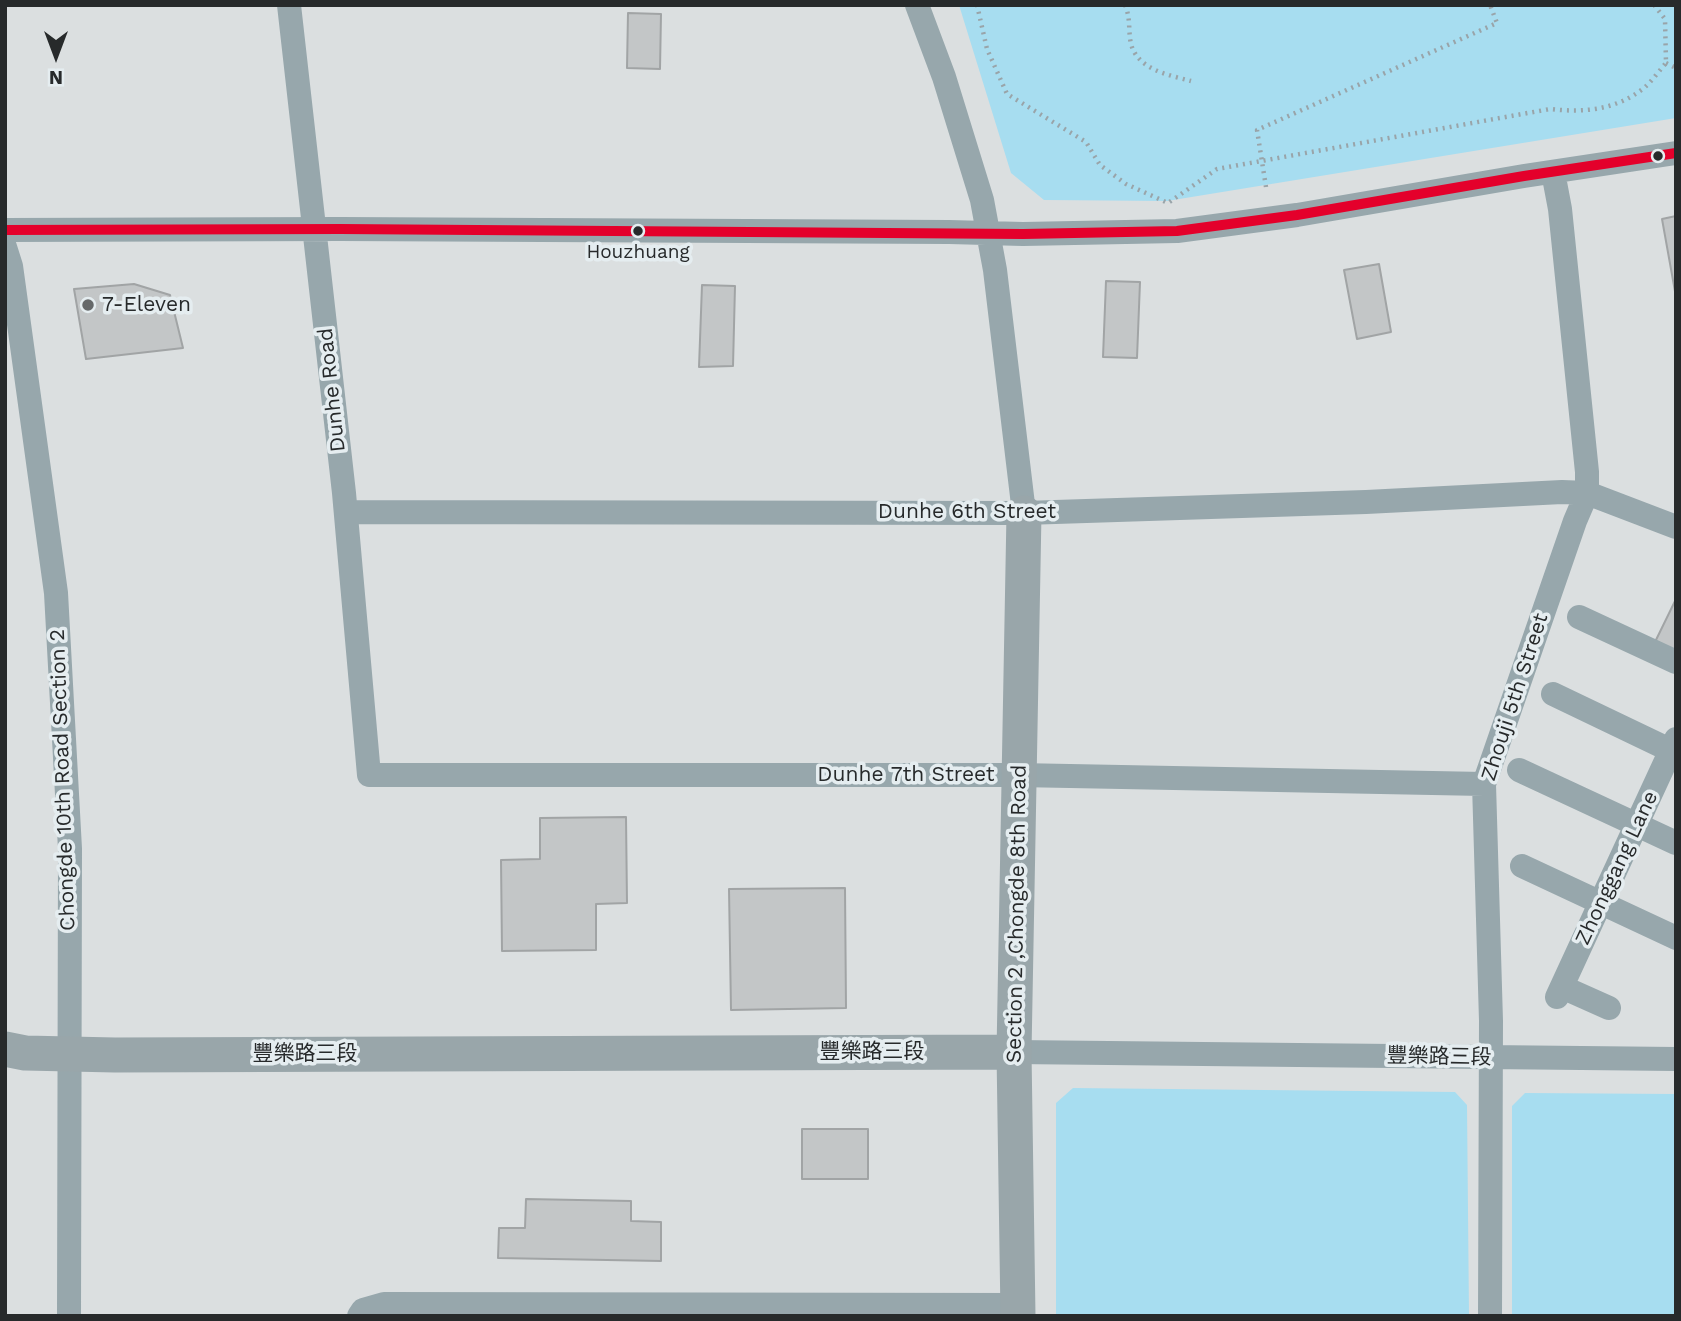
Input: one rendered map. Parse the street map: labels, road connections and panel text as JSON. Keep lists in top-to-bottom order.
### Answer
{
  "streets": {
    "street": [
      "Dunhe Road",
      "Dunhe 6th Street",
      "Zhouji 5th Street",
      "Dunhe 7th Street",
      "Chongde 10th Road Section 2",
      "Zhonggang Lane",
      "Section 2 ,Chongde 8th Road",
      "豐樂路三段"
    ]
  },
  "crossings": [
    ["Dunhe Road", "Dunhe 6th Street"],
    ["Dunhe Road", "Dunhe 7th Street"],
    ["Dunhe 6th Street", "Zhouji 5th Street"],
    ["Dunhe 6th Street", "Section 2 ,Chongde 8th Road"],
    ["Zhouji 5th Street", "Dunhe 7th Street"],
    ["Zhouji 5th Street", "豐樂路三段"],
    ["Dunhe 7th Street", "Section 2 ,Chongde 8th Road"],
    ["Chongde 10th Road Section 2", "豐樂路三段"],
    ["Section 2 ,Chongde 8th Road", "豐樂路三段"]
  ],
  "places": ["Houzhuang", "7-Eleven"],
  "north": "bottom"
}
